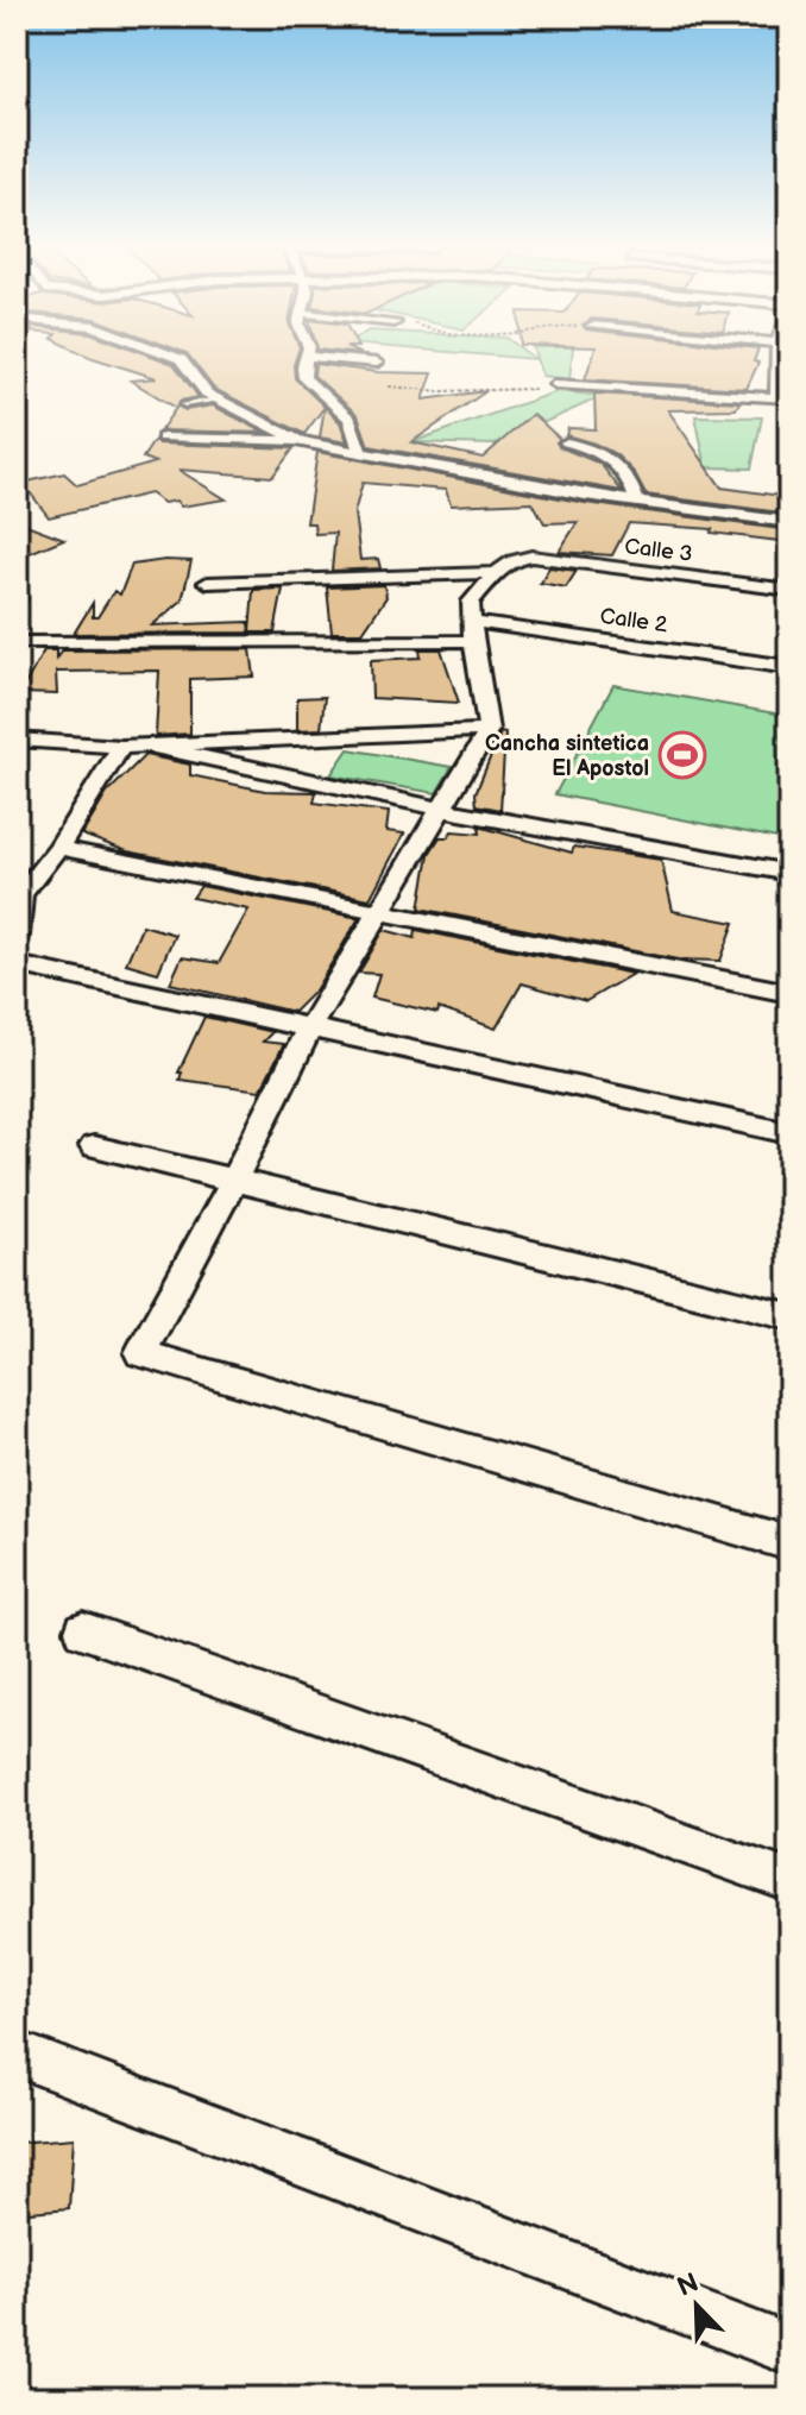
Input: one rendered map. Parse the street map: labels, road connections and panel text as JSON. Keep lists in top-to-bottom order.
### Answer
{
  "streets": {
    "street": ["Calle 3", "Calle 2"]
  },
  "places": {
    "sports": ["Cancha sintetica El Apostol"]
  },
  "north": "top left"
}
